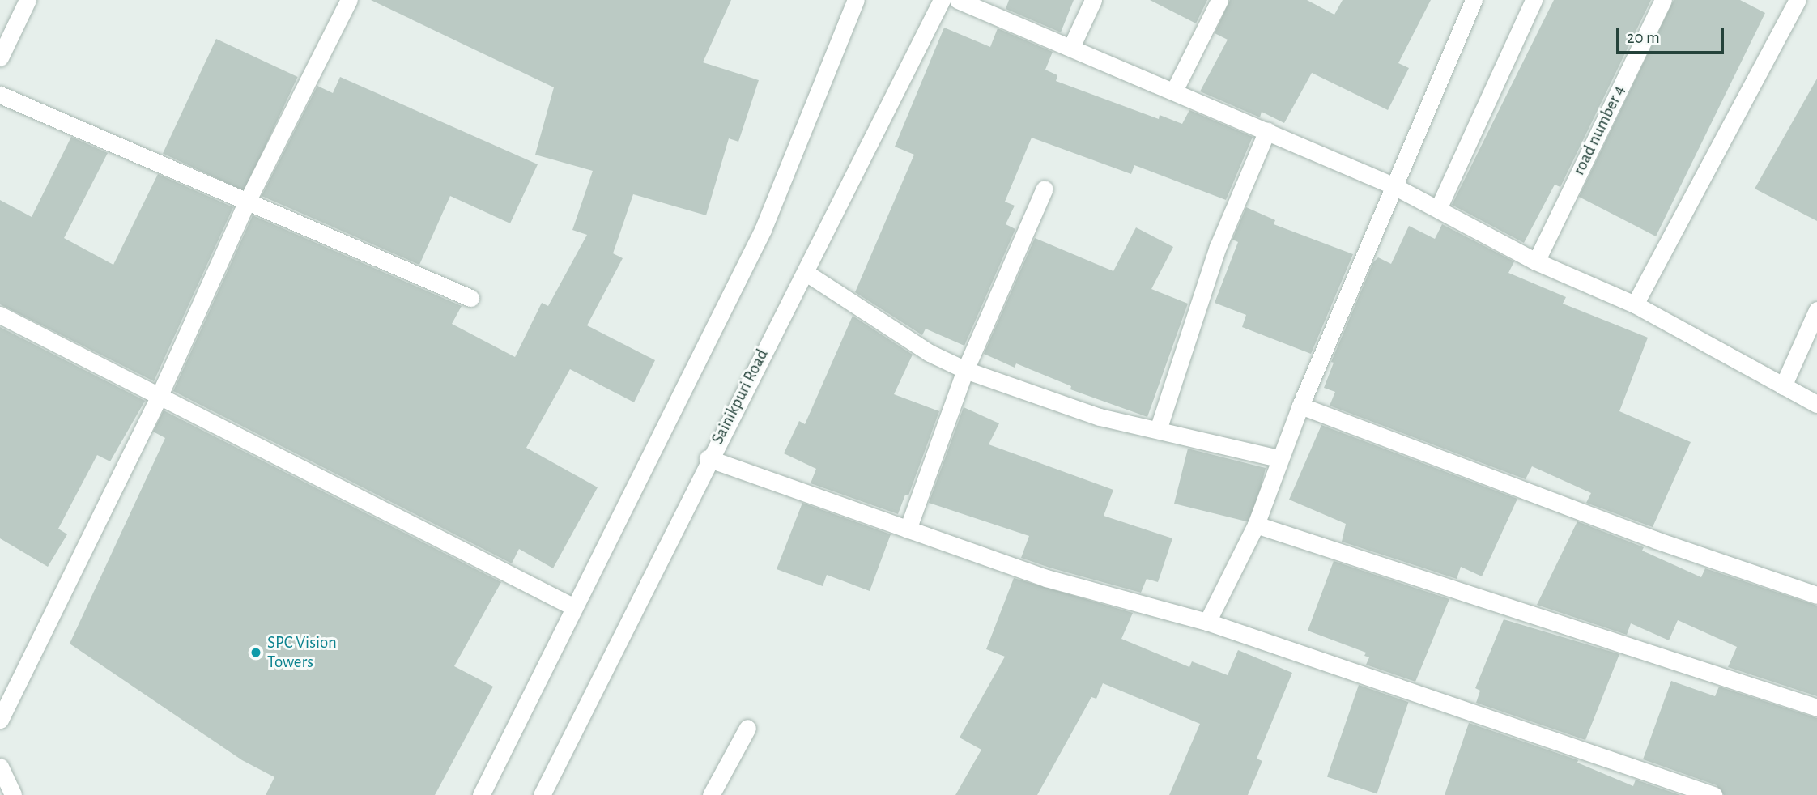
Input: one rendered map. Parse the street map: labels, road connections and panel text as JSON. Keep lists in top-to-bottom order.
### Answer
{
  "streets": {
    "street": ["road number 4", "Sainikpuri Road"]
  },
  "places": ["SPC Vision Towers"],
  "scale_bar": "20 m"
}
